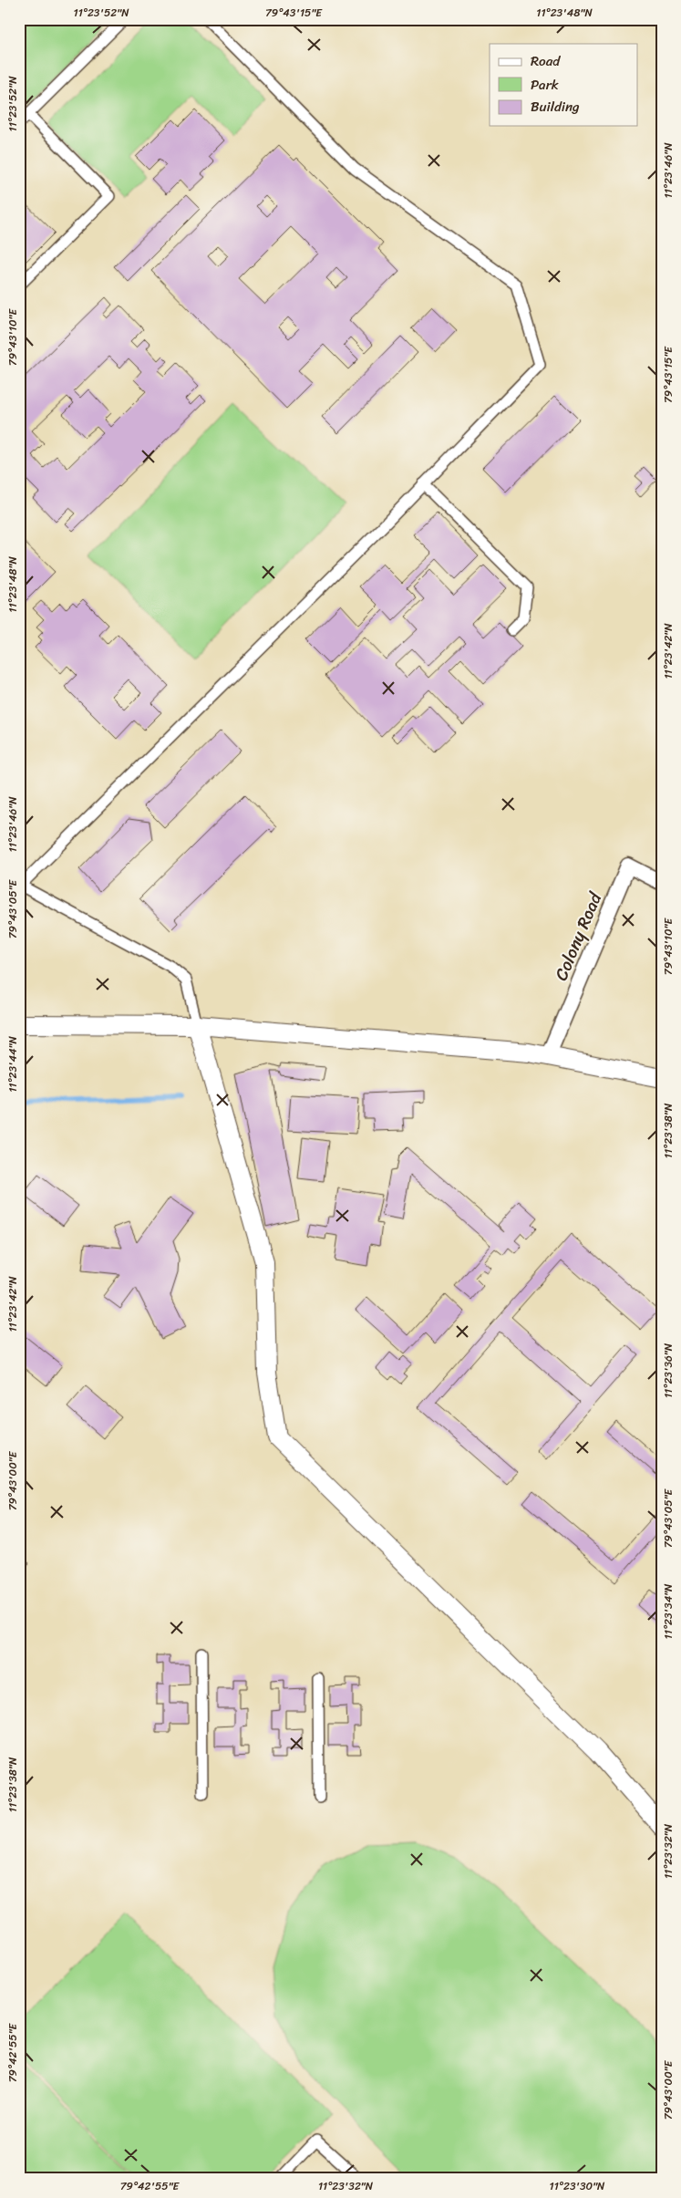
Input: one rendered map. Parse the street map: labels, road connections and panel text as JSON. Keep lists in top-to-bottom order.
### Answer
{
  "streets": {
    "street": ["Colony Road"]
  },
  "legend": ["Road", "Park", "Building"],
  "coordinates": [
    "11°23'52\"N",
    "79°43'15\"E",
    "11°23'48\"N",
    "11°23'46\"N",
    "79°43'10\"E",
    "11°23'42\"N",
    "79°43'05\"E",
    "11°23'44\"N",
    "11°23'38\"N",
    "11°23'36\"N",
    "79°43'00\"E",
    "11°23'34\"N",
    "11°23'32\"N",
    "79°42'55\"E",
    "11°23'30\"N"
  ]
}
